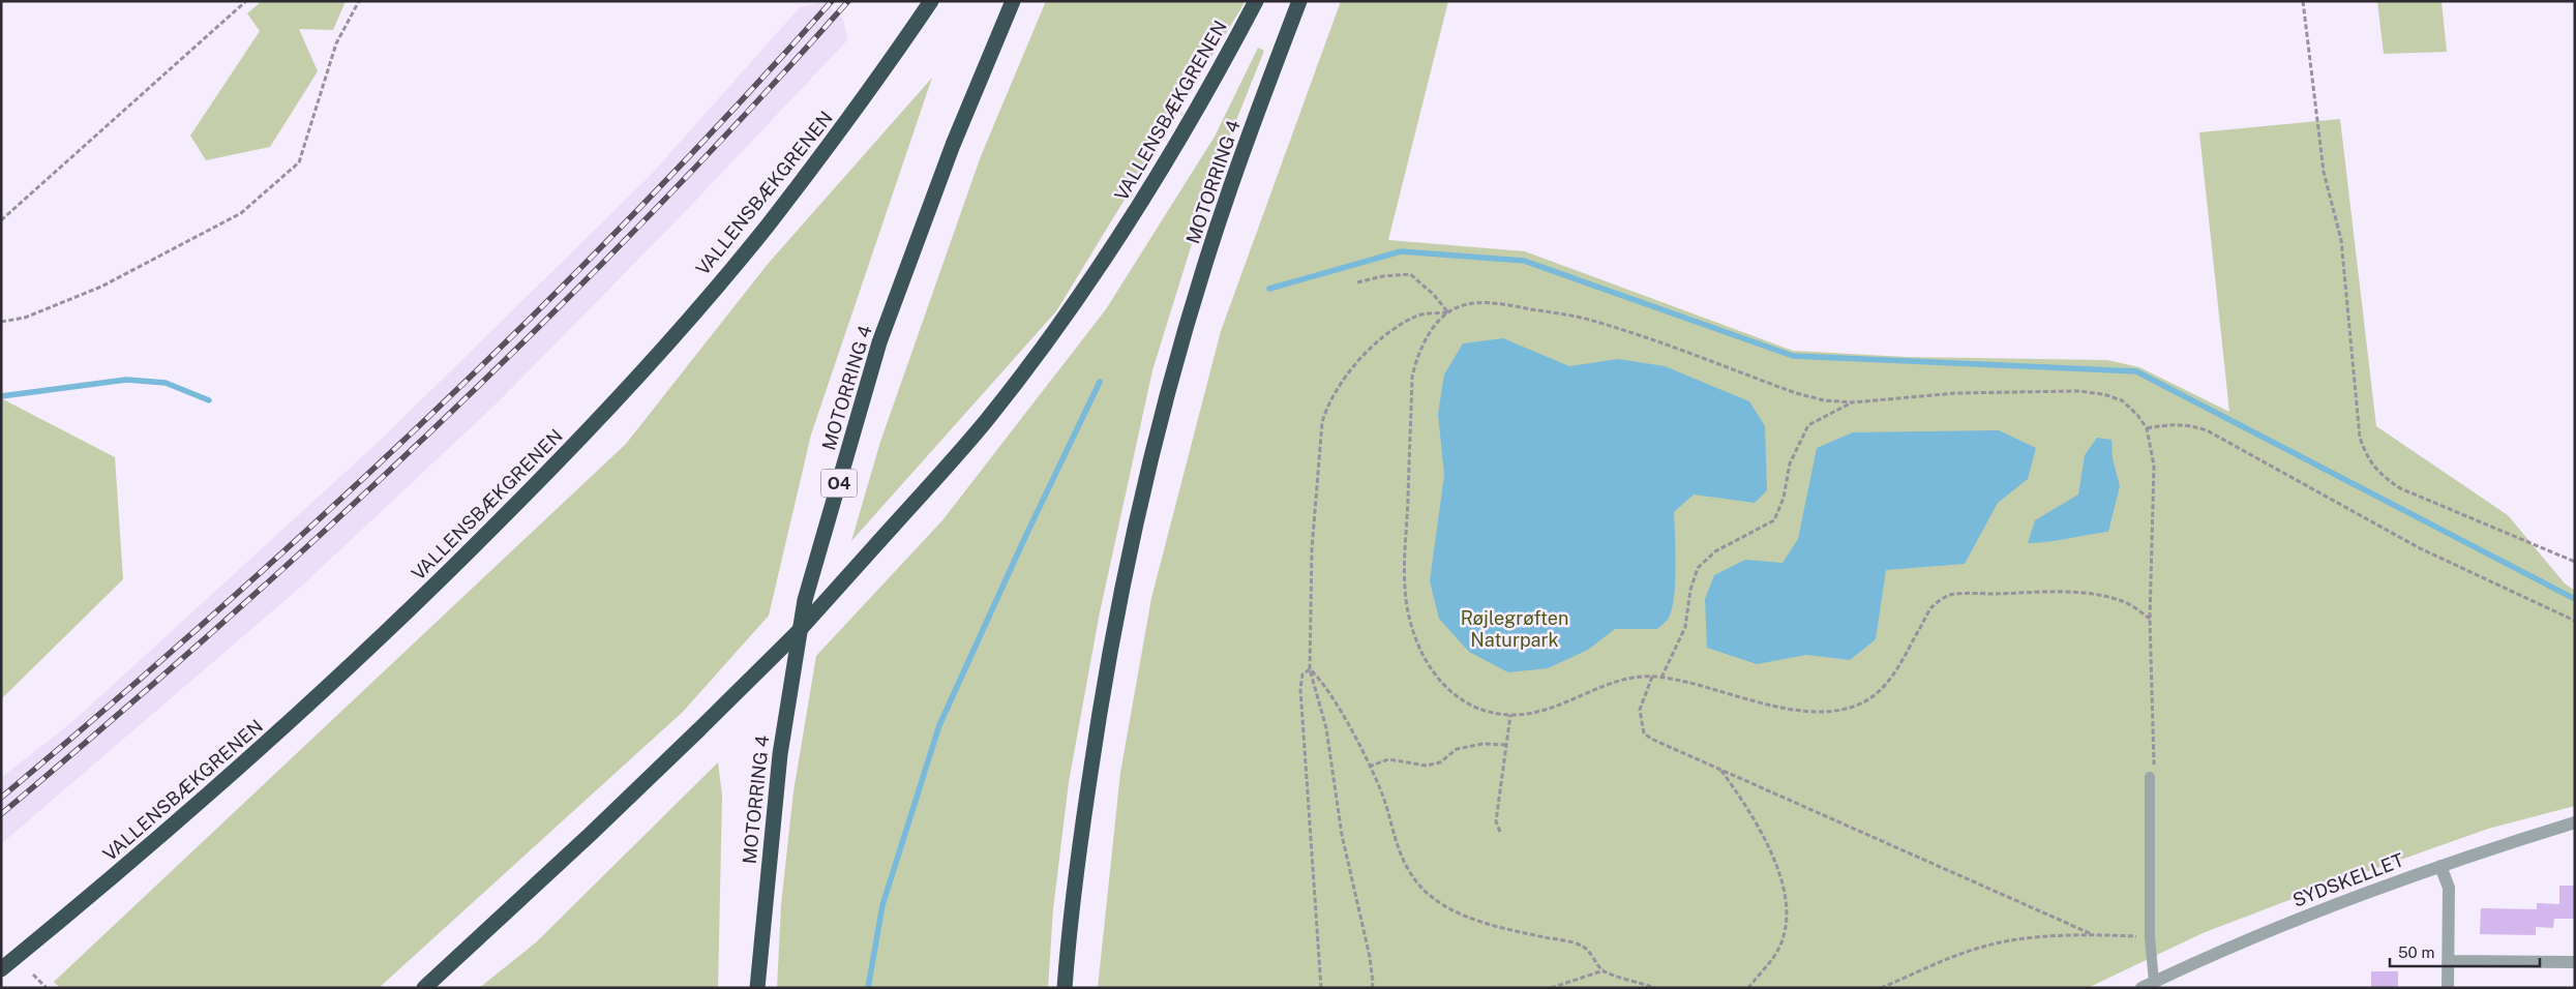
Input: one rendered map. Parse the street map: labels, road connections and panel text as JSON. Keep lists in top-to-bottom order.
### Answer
{
  "streets": {
    "highway": ["VALLENSBÆKGRENEN", "MOTORRING 4", "O4"],
    "street": ["SYDSKELLET"]
  },
  "parks": ["Røjlegrøften Naturpark"],
  "scale_bar": "50 m"
}
